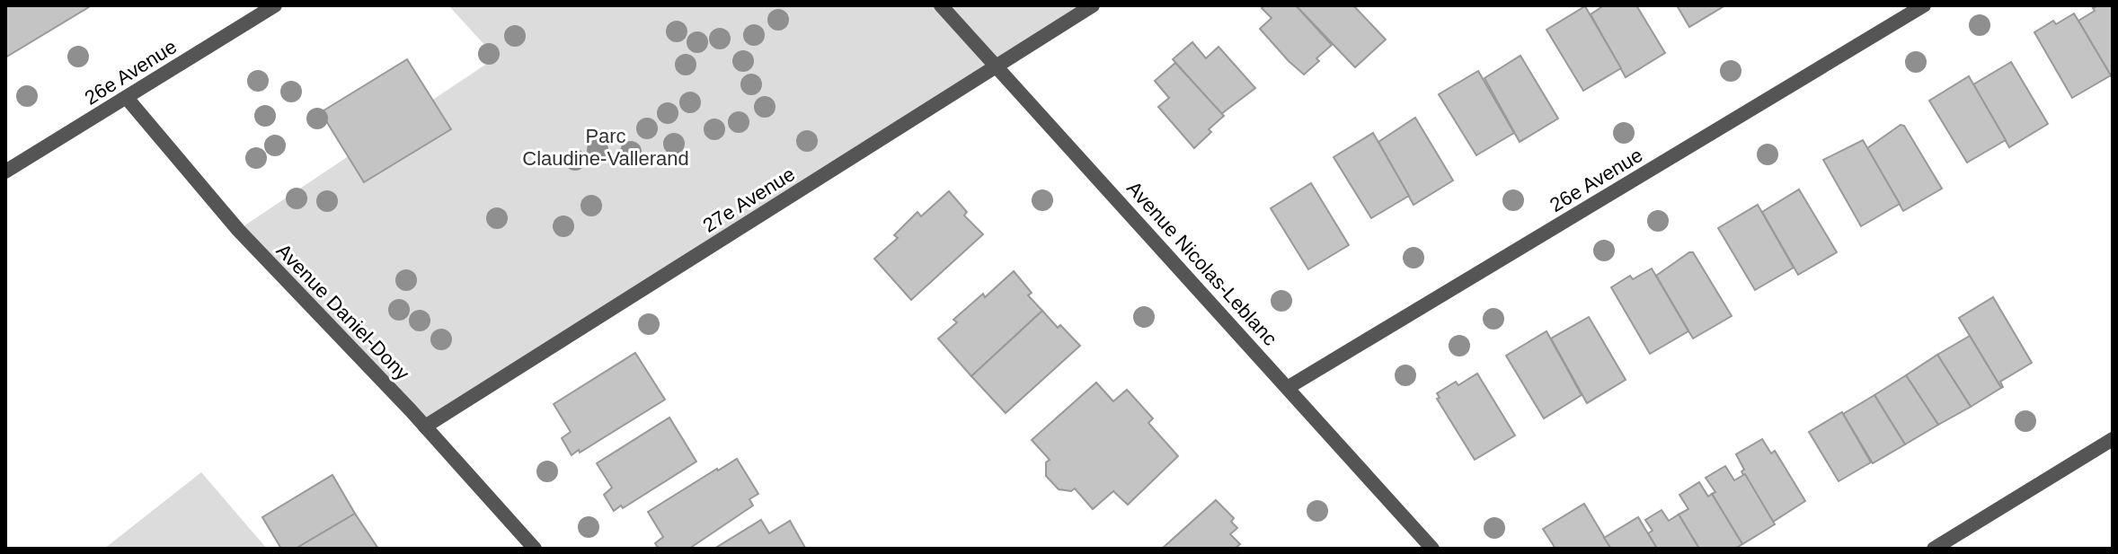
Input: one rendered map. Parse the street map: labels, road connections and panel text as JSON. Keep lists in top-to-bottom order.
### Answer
{
  "streets": {
    "street": [
      "26e Avenue",
      "27e Avenue",
      "Avenue Nicolas-Leblanc",
      "Avenue Daniel-Dony"
    ]
  },
  "crossings": [
    ["26e Avenue", "Avenue Nicolas-Leblanc"],
    ["26e Avenue", "Avenue Daniel-Dony"],
    ["27e Avenue", "Avenue Nicolas-Leblanc"],
    ["27e Avenue", "Avenue Daniel-Dony"]
  ],
  "parks": ["Parc Claudine-Vallerand"]
}
